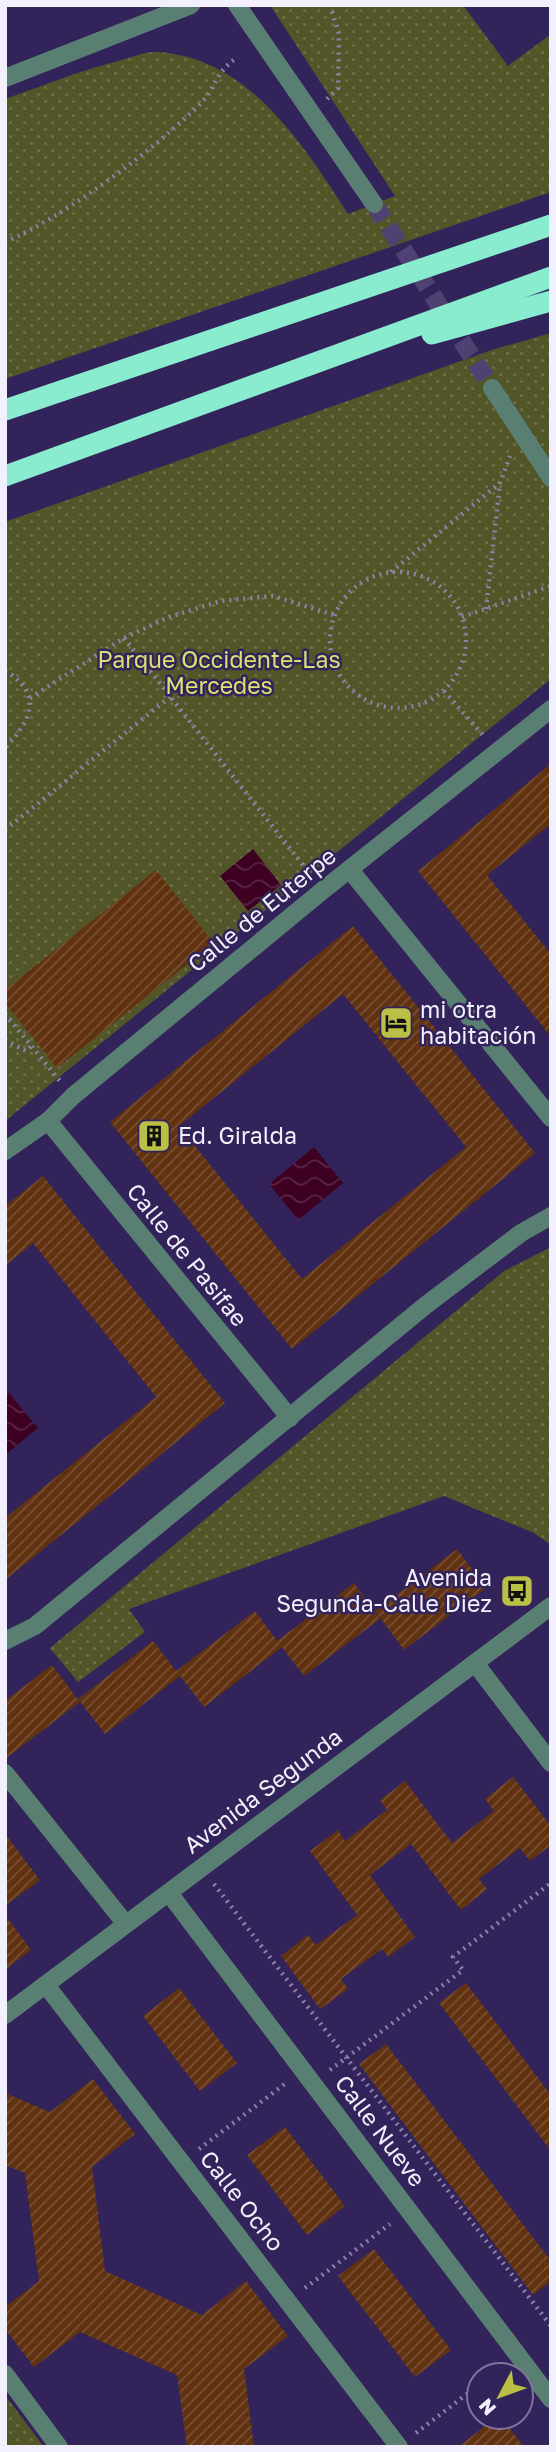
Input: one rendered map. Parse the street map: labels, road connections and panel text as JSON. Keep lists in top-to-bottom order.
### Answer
{
  "streets": {
    "street": [
      "Calle de Euterpe",
      "Calle de Pasifae",
      "Avenida Segunda",
      "Calle Nueve",
      "Calle Ocho"
    ]
  },
  "crossings": [
    ["Calle de Euterpe", "Calle de Pasifae"],
    ["Avenida Segunda", "Calle Nueve"],
    ["Avenida Segunda", "Calle Ocho"]
  ],
  "parks": ["Parque Occidente-Las Mercedes"],
  "places": {
    "hotel": ["mi otra habitación"],
    "building": ["Ed. Giralda"],
    "bus stop": ["Avenida Segunda-Calle Diez"]
  },
  "north": "bottom left"
}
